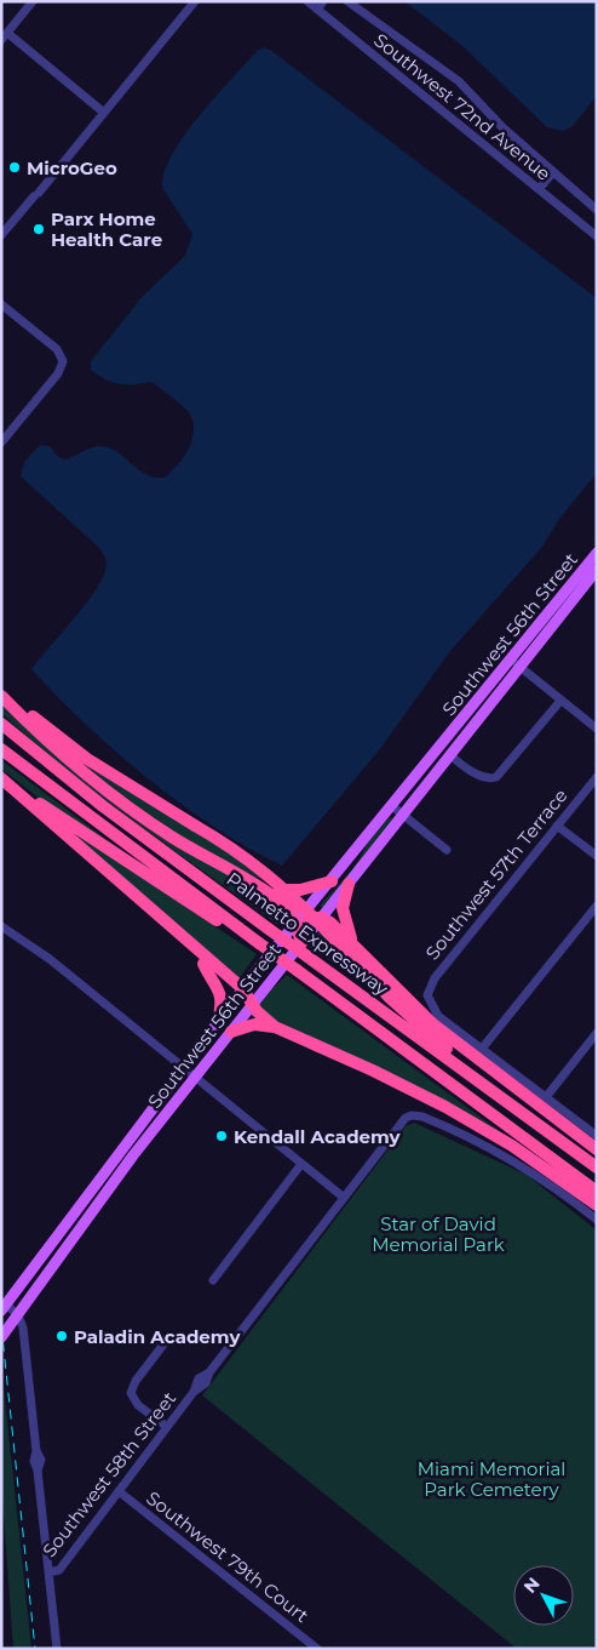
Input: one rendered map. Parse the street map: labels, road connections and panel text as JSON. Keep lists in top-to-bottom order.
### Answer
{
  "streets": {
    "highway": ["Palmetto Expressway"],
    "main road": ["Southwest 56th Street"],
    "street": [
      "Southwest 72nd Avenue",
      "Southwest 57th Terrace",
      "Southwest 58th Street",
      "Southwest 79th Court"
    ]
  },
  "crossings": [
    ["Southwest 58th Street", "Southwest 79th Court"]
  ],
  "parks": ["Star of David Memorial Park", "Miami Memorial Park Cemetery"],
  "places": [
    "MicroGeo",
    "Parx Home Health Care",
    "Kendall Academy",
    "Paladin Academy"
  ],
  "north": "top left"
}
